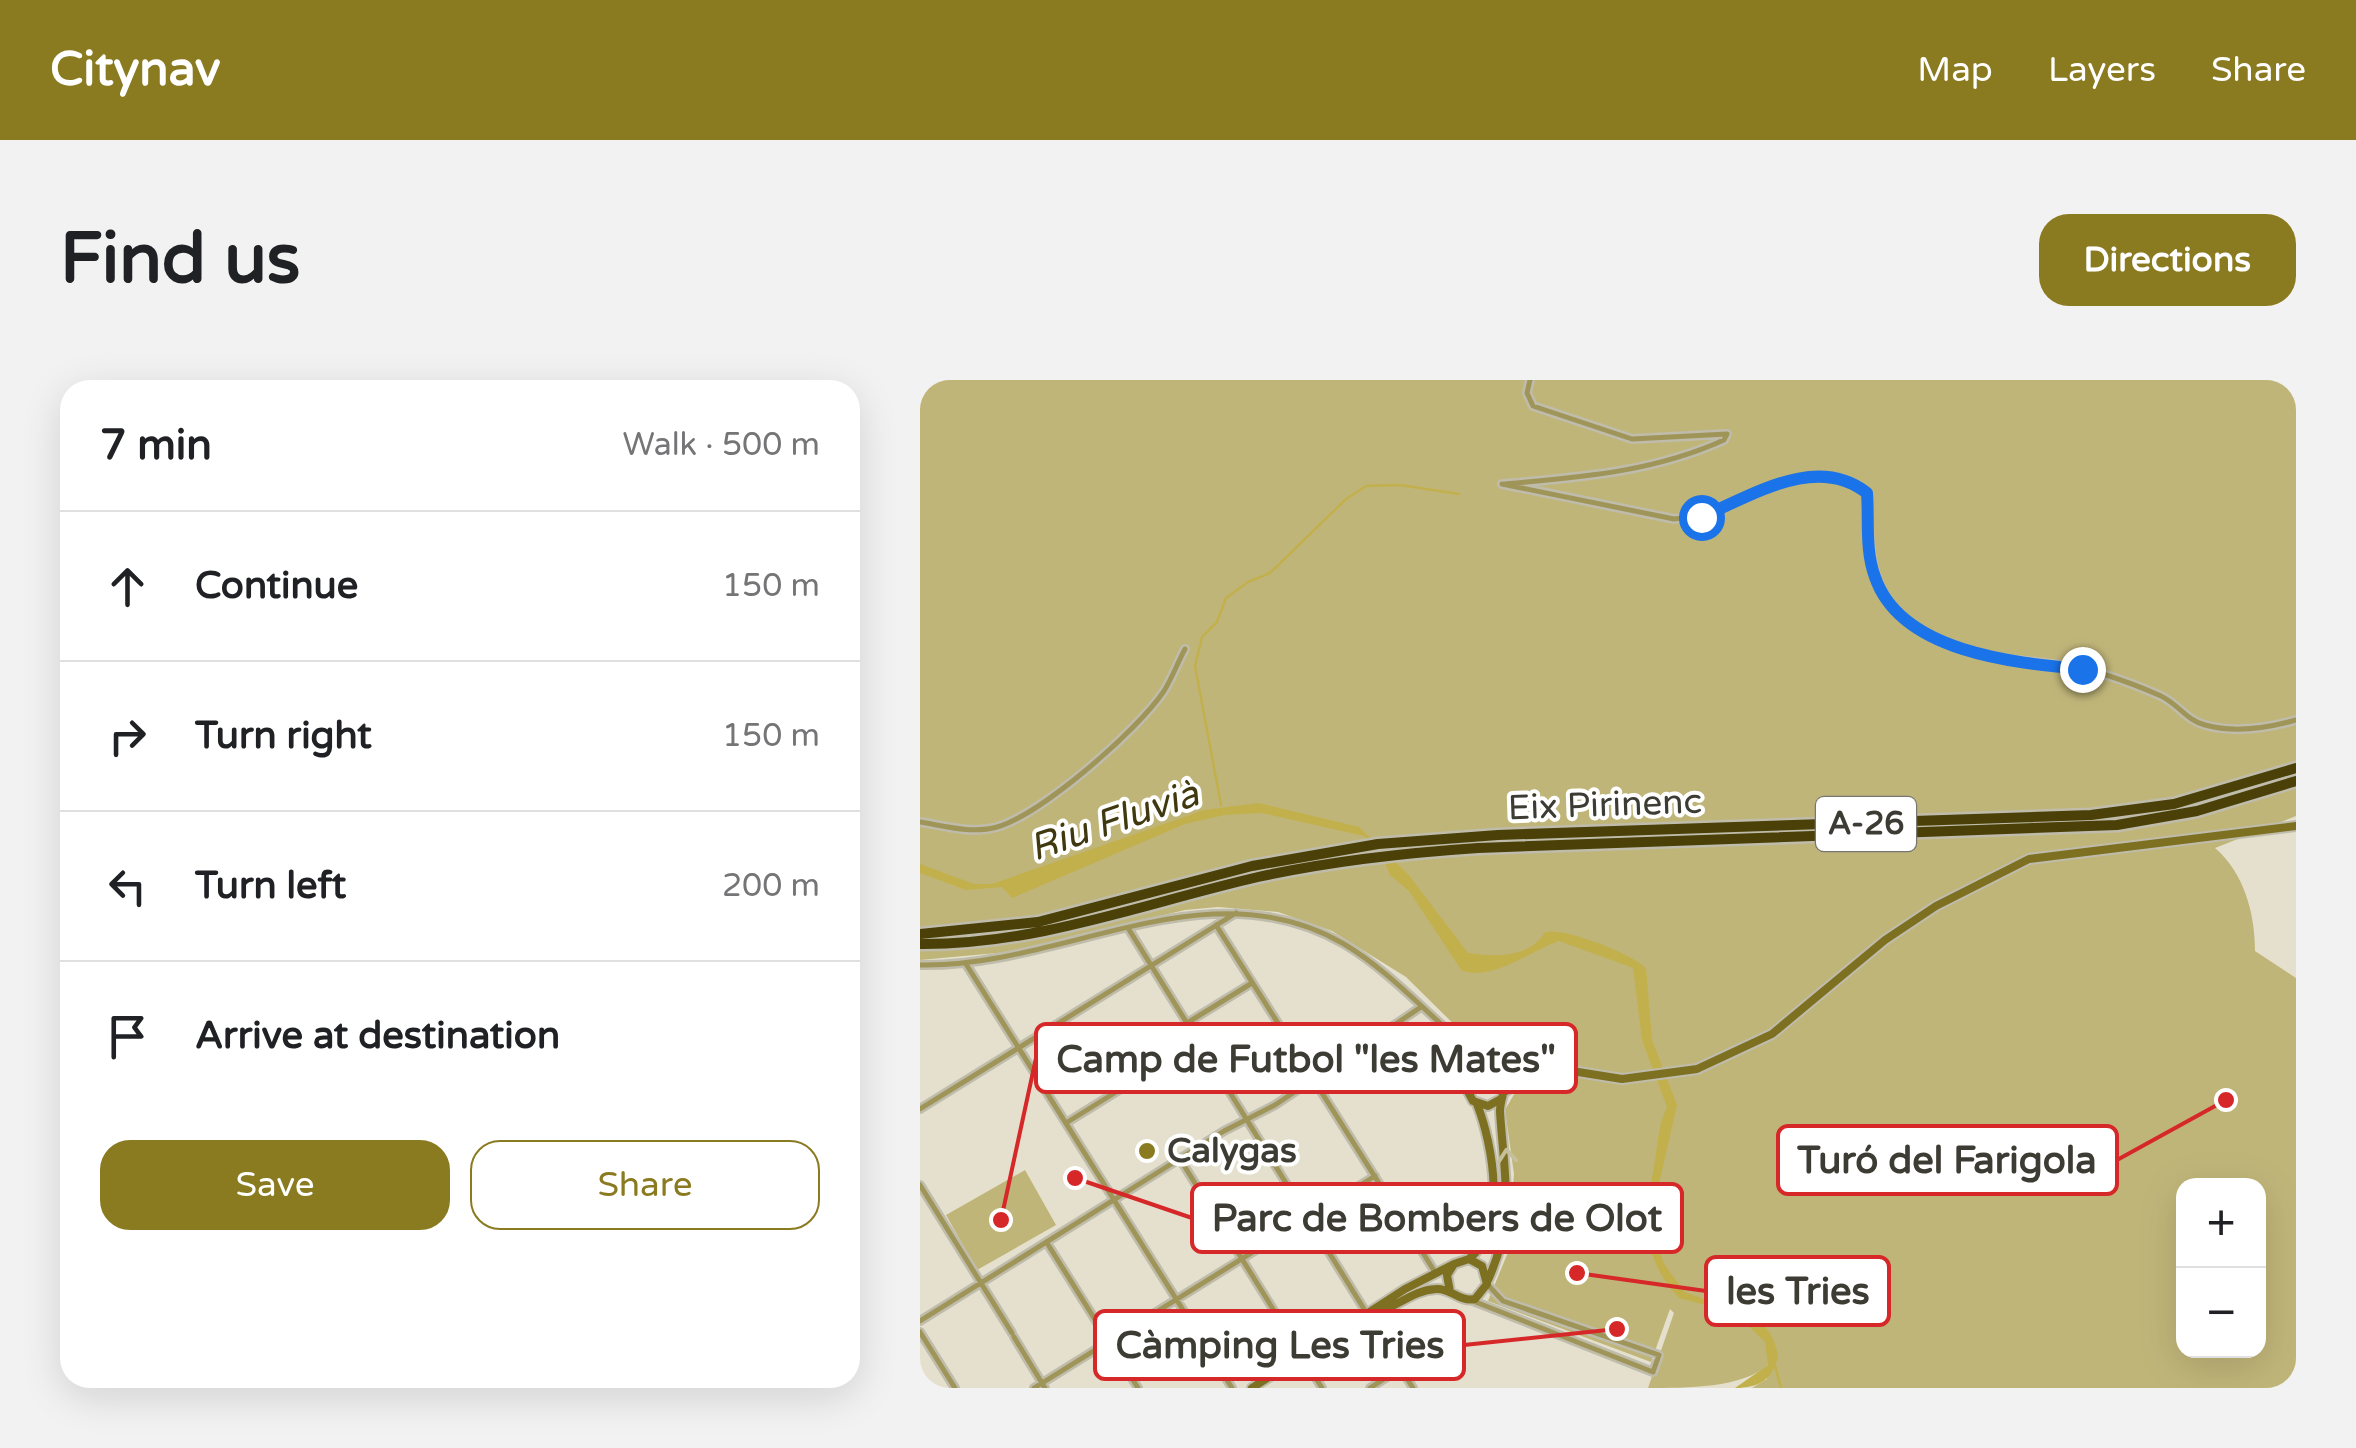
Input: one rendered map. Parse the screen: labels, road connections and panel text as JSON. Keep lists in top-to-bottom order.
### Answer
{
  "streets": {
    "highway": ["Eix Pirinenc", "A-26"]
  },
  "water": ["Riu Fluvià"],
  "places": [
    "Turó del Farigola",
    "Calygas",
    "Parc de Bombers de Olot",
    "Camp de Futbol \"les Mates\"",
    "les Tries",
    "Càmping Les Tries"
  ],
  "page": {
    "header": "Citynav",
    "nav": ["Map", "Layers", "Share"],
    "buttons": [
      "Directions",
      ["Save", "Share"]
    ],
    "title": "Find us",
    "heading": ["7 min", "Walk · 500 m"],
    "list": [
      ["Continue", "150 m"],
      ["Turn right", "150 m"],
      ["Turn left", "200 m"],
      "Arrive at destination"
    ],
    "map_buttons": ["+", "−"]
  }
}
